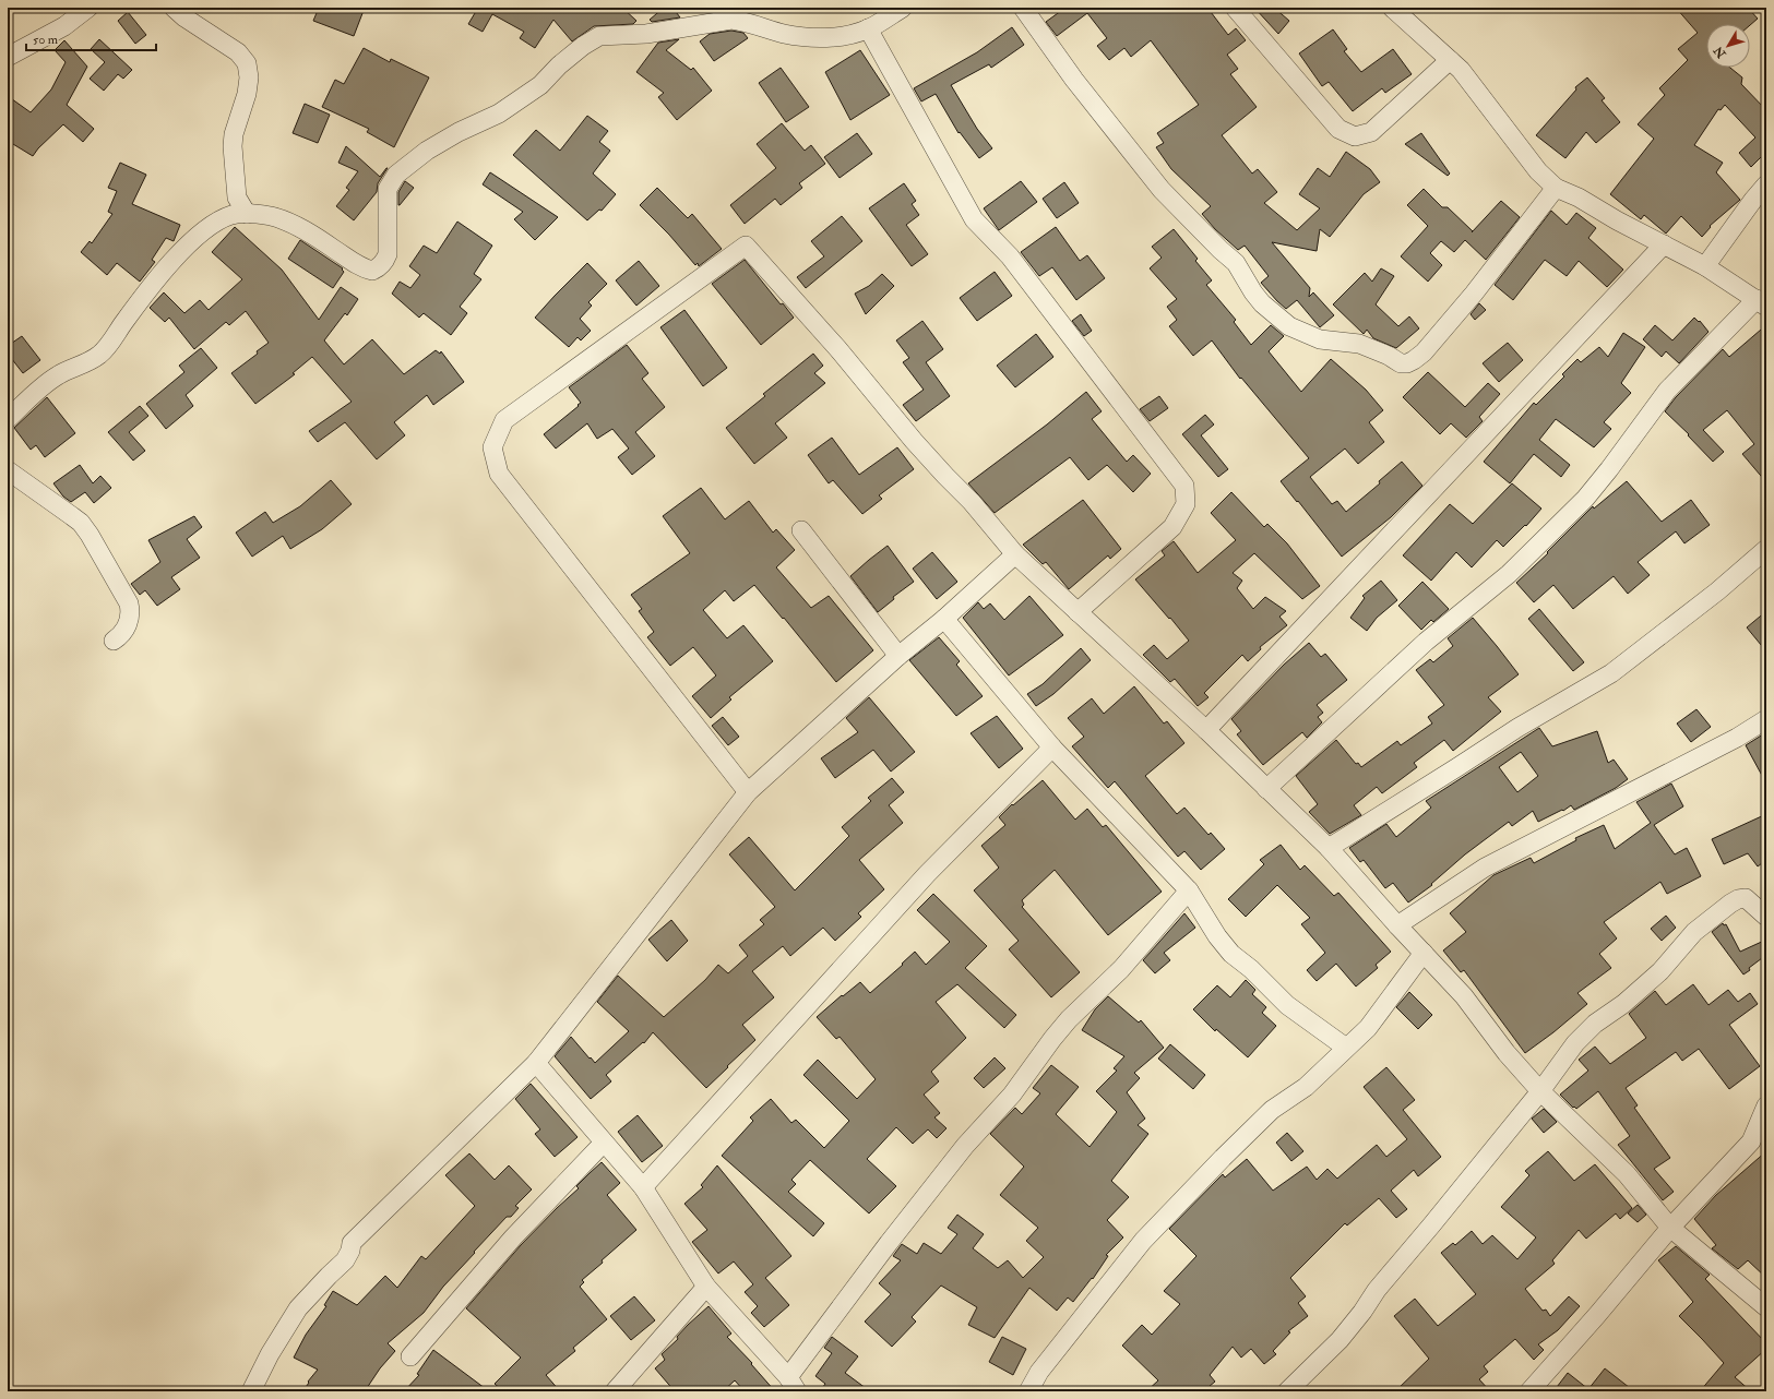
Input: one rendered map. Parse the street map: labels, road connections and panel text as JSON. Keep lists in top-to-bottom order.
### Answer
{
  "scale_bar": "50 m",
  "north": "bottom left"
}
